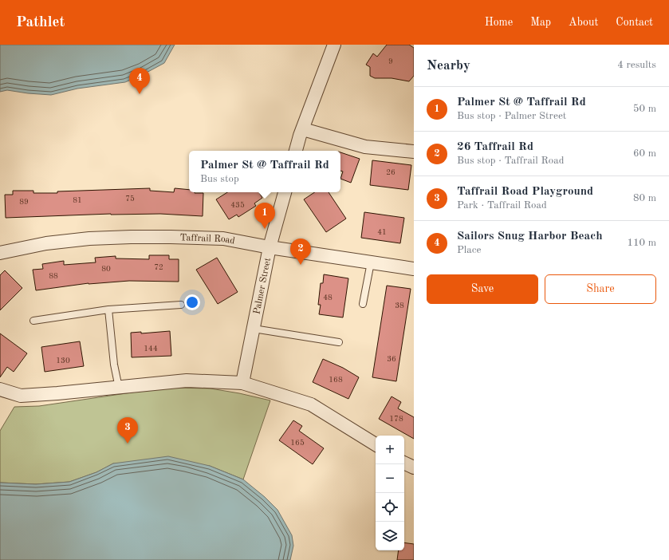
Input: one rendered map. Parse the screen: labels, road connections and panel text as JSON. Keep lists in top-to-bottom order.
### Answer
{
  "streets": {
    "street": ["Taffrail Road", "Palmer Street"]
  },
  "crossings": [
    ["Taffrail Road", "Palmer Street"]
  ],
  "house_numbers": [
    "9",
    "26",
    "75",
    "81",
    "89",
    "435",
    "41",
    "72",
    "80",
    "88",
    "48",
    "38",
    "144",
    "36",
    "130",
    "168",
    "178",
    "165"
  ],
  "page": {
    "header": "Pathlet",
    "nav": [
      "Home",
      "Map",
      "About",
      "Contact"
    ],
    "heading": ["Nearby", "4 results"],
    "pins": [
      "4",
      "1",
      "2",
      "3"
    ],
    "list": [
      {
        "mark": "1",
        "name": "Palmer St @ Taffrail Rd",
        "note": "Bus stop · Palmer Street",
        "value": "50 m"
      },
      {
        "mark": "2",
        "name": "26 Taffrail Rd",
        "note": "Bus stop · Taffrail Road",
        "value": "60 m"
      },
      {
        "mark": "3",
        "name": "Taffrail Road Playground",
        "note": "Park · Taffrail Road",
        "value": "80 m"
      },
      {
        "mark": "4",
        "name": "Sailors Snug Harbor Beach",
        "note": "Place",
        "value": "110 m"
      }
    ],
    "popup": ["Palmer St @ Taffrail Rd", "Bus stop"],
    "buttons": ["Save", "Share"],
    "map_buttons": ["+", "−"]
  }
}
